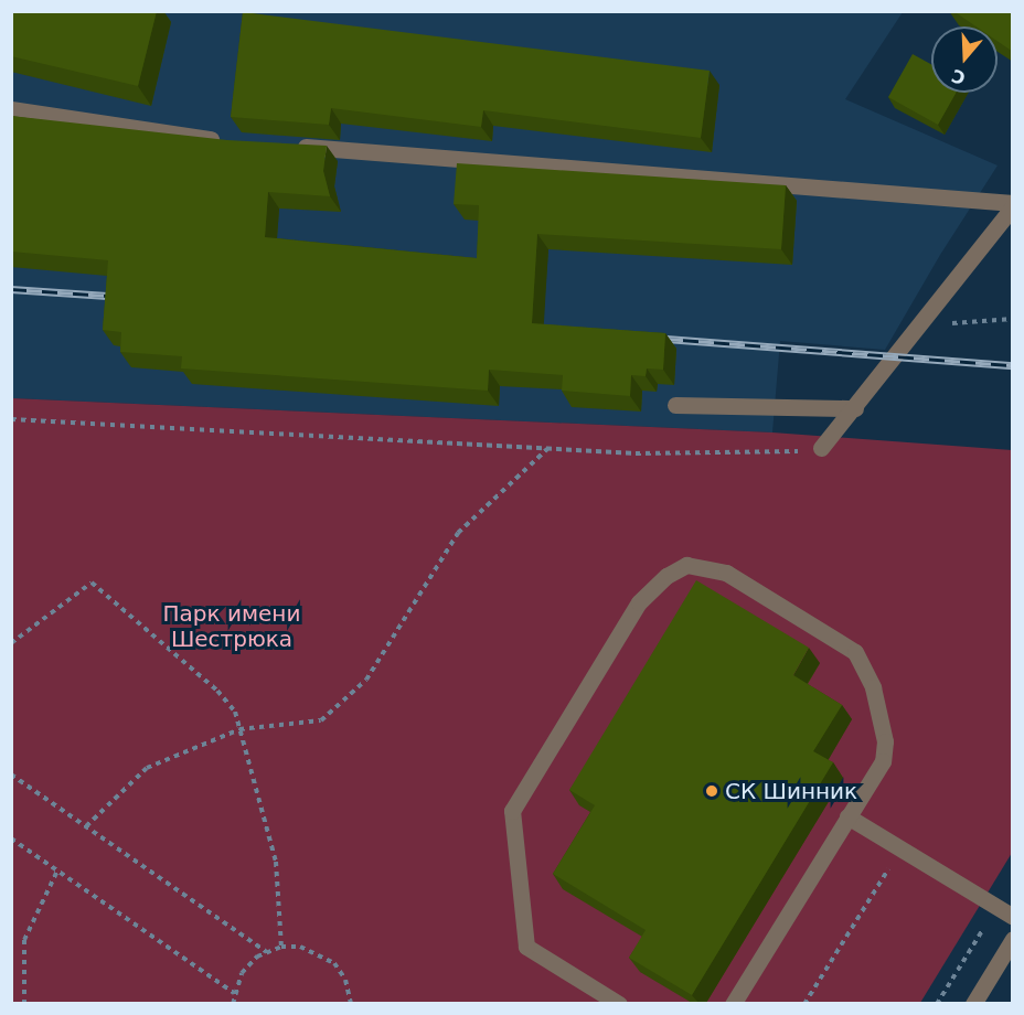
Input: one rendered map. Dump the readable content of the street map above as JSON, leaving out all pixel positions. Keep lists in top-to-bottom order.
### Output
{
  "parks": ["Парк имени Шестрюка"],
  "places": ["СК Шинник"],
  "north": "bottom"
}
